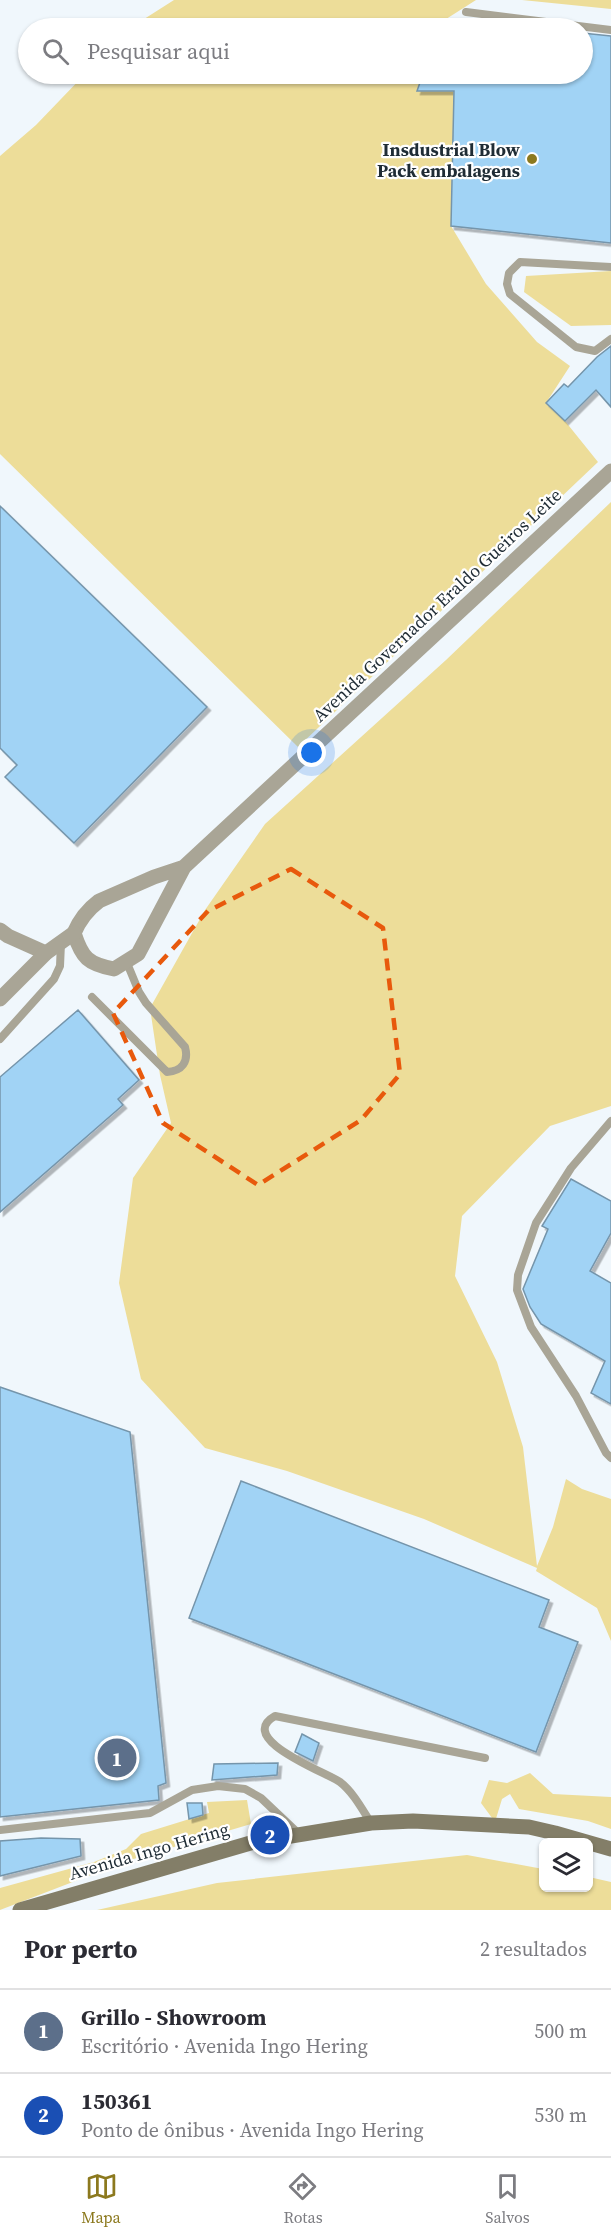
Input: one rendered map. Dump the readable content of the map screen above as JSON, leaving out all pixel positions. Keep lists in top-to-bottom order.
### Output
{
  "streets": {
    "main road": ["Avenida Ingo Hering"],
    "street": ["Avenida Governador Eraldo Gueiros Leite"]
  },
  "places": ["Insdustrial Blow Pack embalagens"],
  "page": {
    "search": "Pesquisar aqui",
    "pins": ["1", "2"],
    "heading": ["Por perto", "2 resultados"],
    "list": [
      {
        "mark": "1",
        "name": "Grillo - Showroom",
        "note": "Escritório · Avenida Ingo Hering",
        "value": "500 m"
      },
      {
        "mark": "2",
        "name": "150361",
        "note": "Ponto de ônibus · Avenida Ingo Hering",
        "value": "530 m"
      }
    ],
    "nav": ["Mapa", "Rotas", "Salvos"]
  }
}
